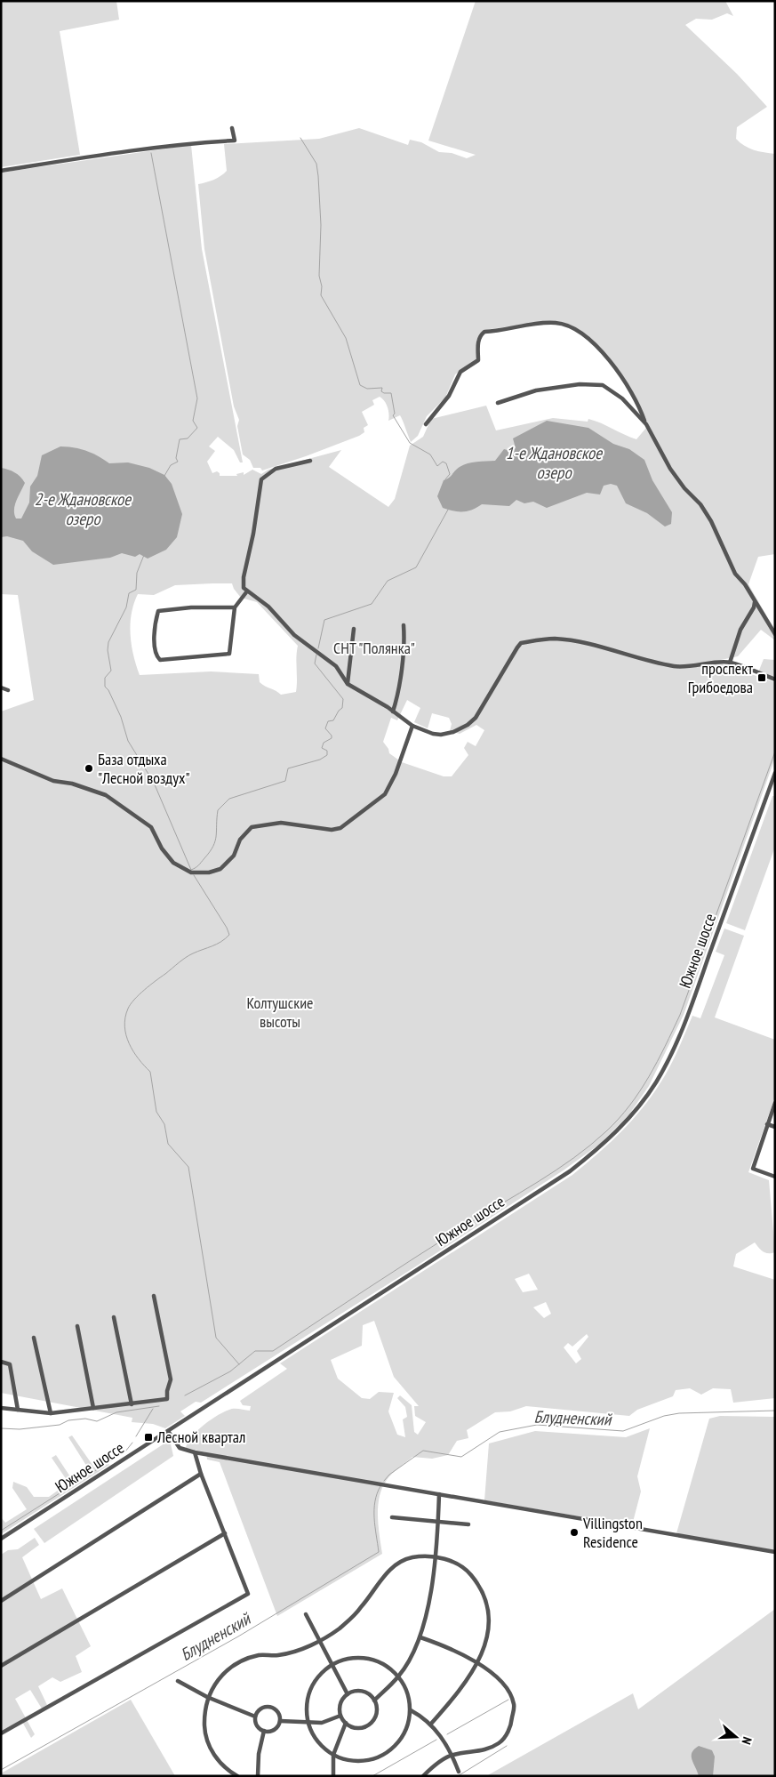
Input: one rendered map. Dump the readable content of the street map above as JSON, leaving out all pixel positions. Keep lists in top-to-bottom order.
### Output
{
  "streets": {
    "street": ["Южное шоссе"]
  },
  "water": ["1-е Ждановское озеро", "2-е Ждановское озеро", "Блудненский"],
  "parks": ["СНТ \"Полянка\"", "Колтушские высоты"],
  "places": {
    "transit": ["проспект Грибоедова", "Лесной квартал"],
    "other": ["База отдыха \"Лесной воздух\"", "Villingston Residence"]
  },
  "north": "right"
}
